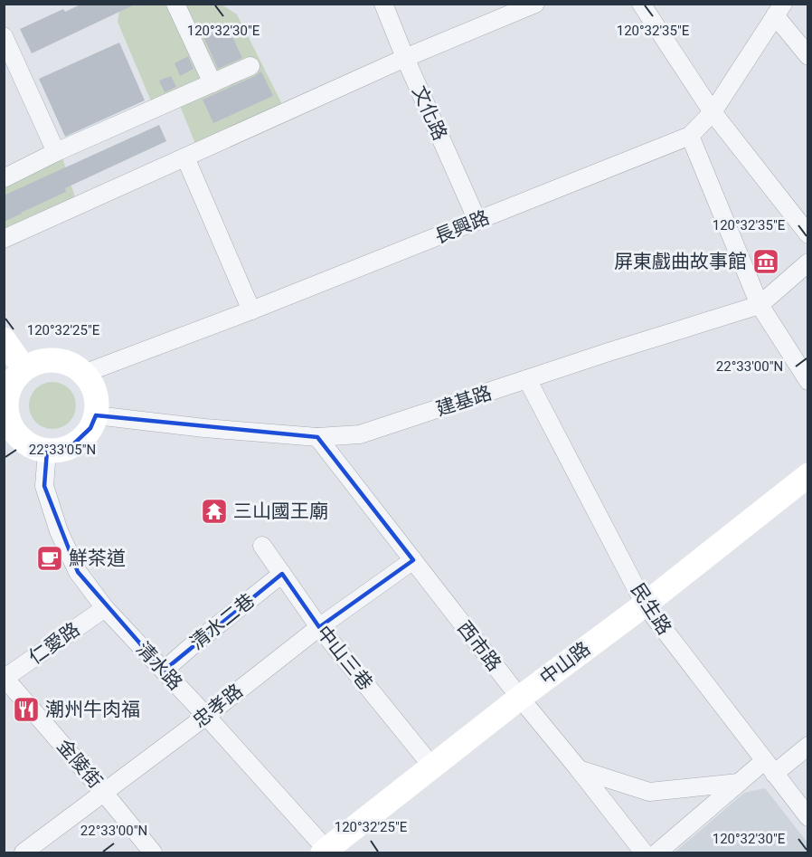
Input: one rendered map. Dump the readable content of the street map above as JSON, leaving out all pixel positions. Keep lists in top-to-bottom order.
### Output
{
  "streets": {
    "main road": ["中山路"],
    "street": [
      "文化路",
      "長興路",
      "建基路",
      "民生路",
      "清水二巷",
      "仁愛路",
      "西市路",
      "中山三巷",
      "清水路",
      "忠孝路",
      "金陵街"
    ]
  },
  "crossings": [
    ["文化路", "長興路"],
    ["長興路", "建基路"],
    ["長興路", "清水路"],
    ["建基路", "民生路"],
    ["建基路", "西市路"],
    ["建基路", "清水路"],
    ["民生路", "中山路"],
    ["清水二巷", "中山三巷"],
    ["清水二巷", "清水路"],
    ["仁愛路", "清水路"],
    ["仁愛路", "金陵街"],
    ["西市路", "中山路"],
    ["西市路", "忠孝路"],
    ["中山三巷", "中山路"],
    ["中山三巷", "忠孝路"],
    ["中山路", "清水路"],
    ["清水路", "忠孝路"],
    ["忠孝路", "金陵街"]
  ],
  "places": {
    "museum": ["屏東戲曲故事館"],
    "temple": ["三山國王廟"],
    "cafe": ["鮮茶道"],
    "restaurant": ["潮州牛肉福"]
  },
  "coordinates": [
    "120°32'30\"E",
    "120°32'35\"E",
    "120°32'25\"E",
    "22°33'00\"N",
    "22°33'05\"N"
  ]
}
